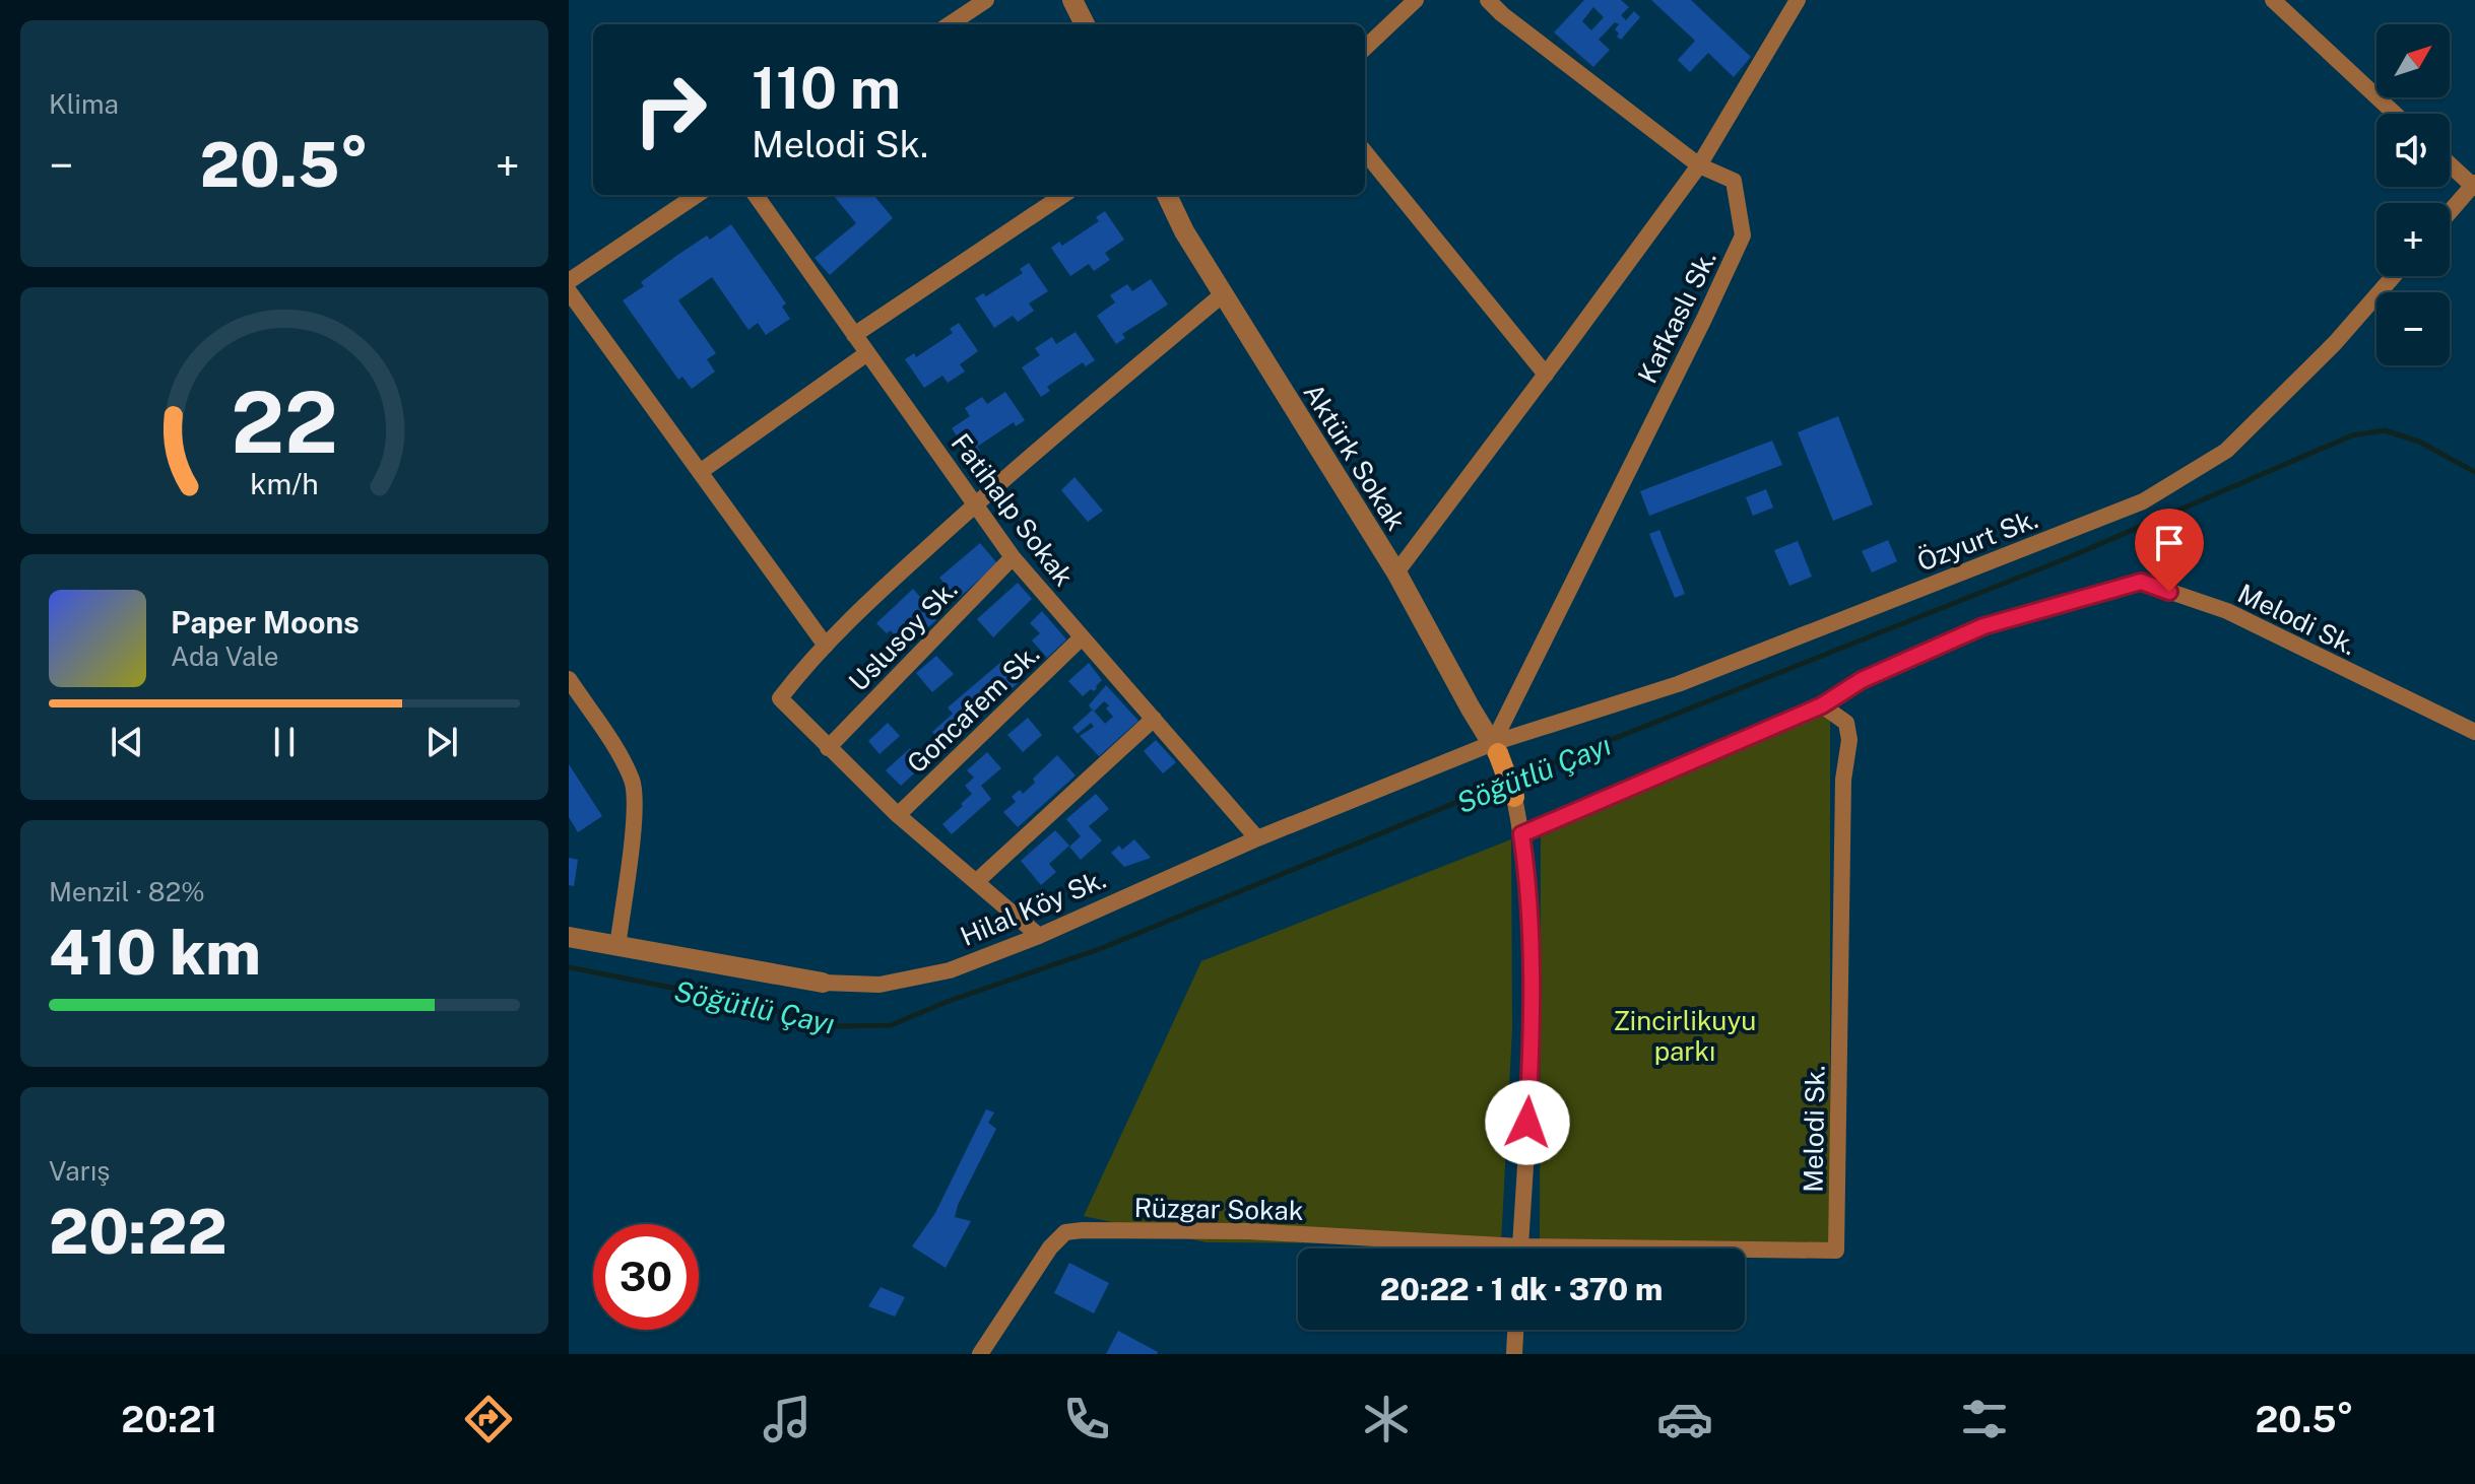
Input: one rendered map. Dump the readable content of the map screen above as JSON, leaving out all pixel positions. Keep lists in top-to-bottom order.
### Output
{
  "streets": {
    "street": [
      "Kafkaslı Sk.",
      "Aktürk Sokak",
      "Fatihalp Sokak",
      "Özyurt Sk.",
      "Melodi Sk.",
      "Uslusoy Sk.",
      "Goncafem Sk.",
      "Hilal Köy Sk.",
      "Rüzgar Sokak"
    ]
  },
  "crossings": [
    ["Kafkaslı Sk.", "Aktürk Sokak"],
    ["Kafkaslı Sk.", "Özyurt Sk."],
    ["Kafkaslı Sk.", "Hilal Köy Sk."],
    ["Aktürk Sokak", "Özyurt Sk."],
    ["Aktürk Sokak", "Hilal Köy Sk."],
    ["Fatihalp Sokak", "Uslusoy Sk."],
    ["Fatihalp Sokak", "Goncafem Sk."],
    ["Fatihalp Sokak", "Hilal Köy Sk."],
    ["Özyurt Sk.", "Hilal Köy Sk."]
  ],
  "water": ["Söğütlü Çayı"],
  "parks": ["Zincirlikuyu parkı"],
  "north": "top right",
  "page": {
    "tile": [
      "Klima",
      ["Menzil · 82%", "410 km"],
      ["Varış", "20:22"]
    ],
    "map_buttons": ["+", "−"],
    "turn": ["110 m", "Melodi Sk."],
    "heat": ["−", "20.5°", "+"],
    "song": ["Paper Moons", "Ada Vale"],
    "limit": "30",
    "trip": "20:22 · 1 dk · 370 m",
    "tabs": ["20:21", "20.5°"],
    "gauge": ["22", "km/h"]
  }
}
